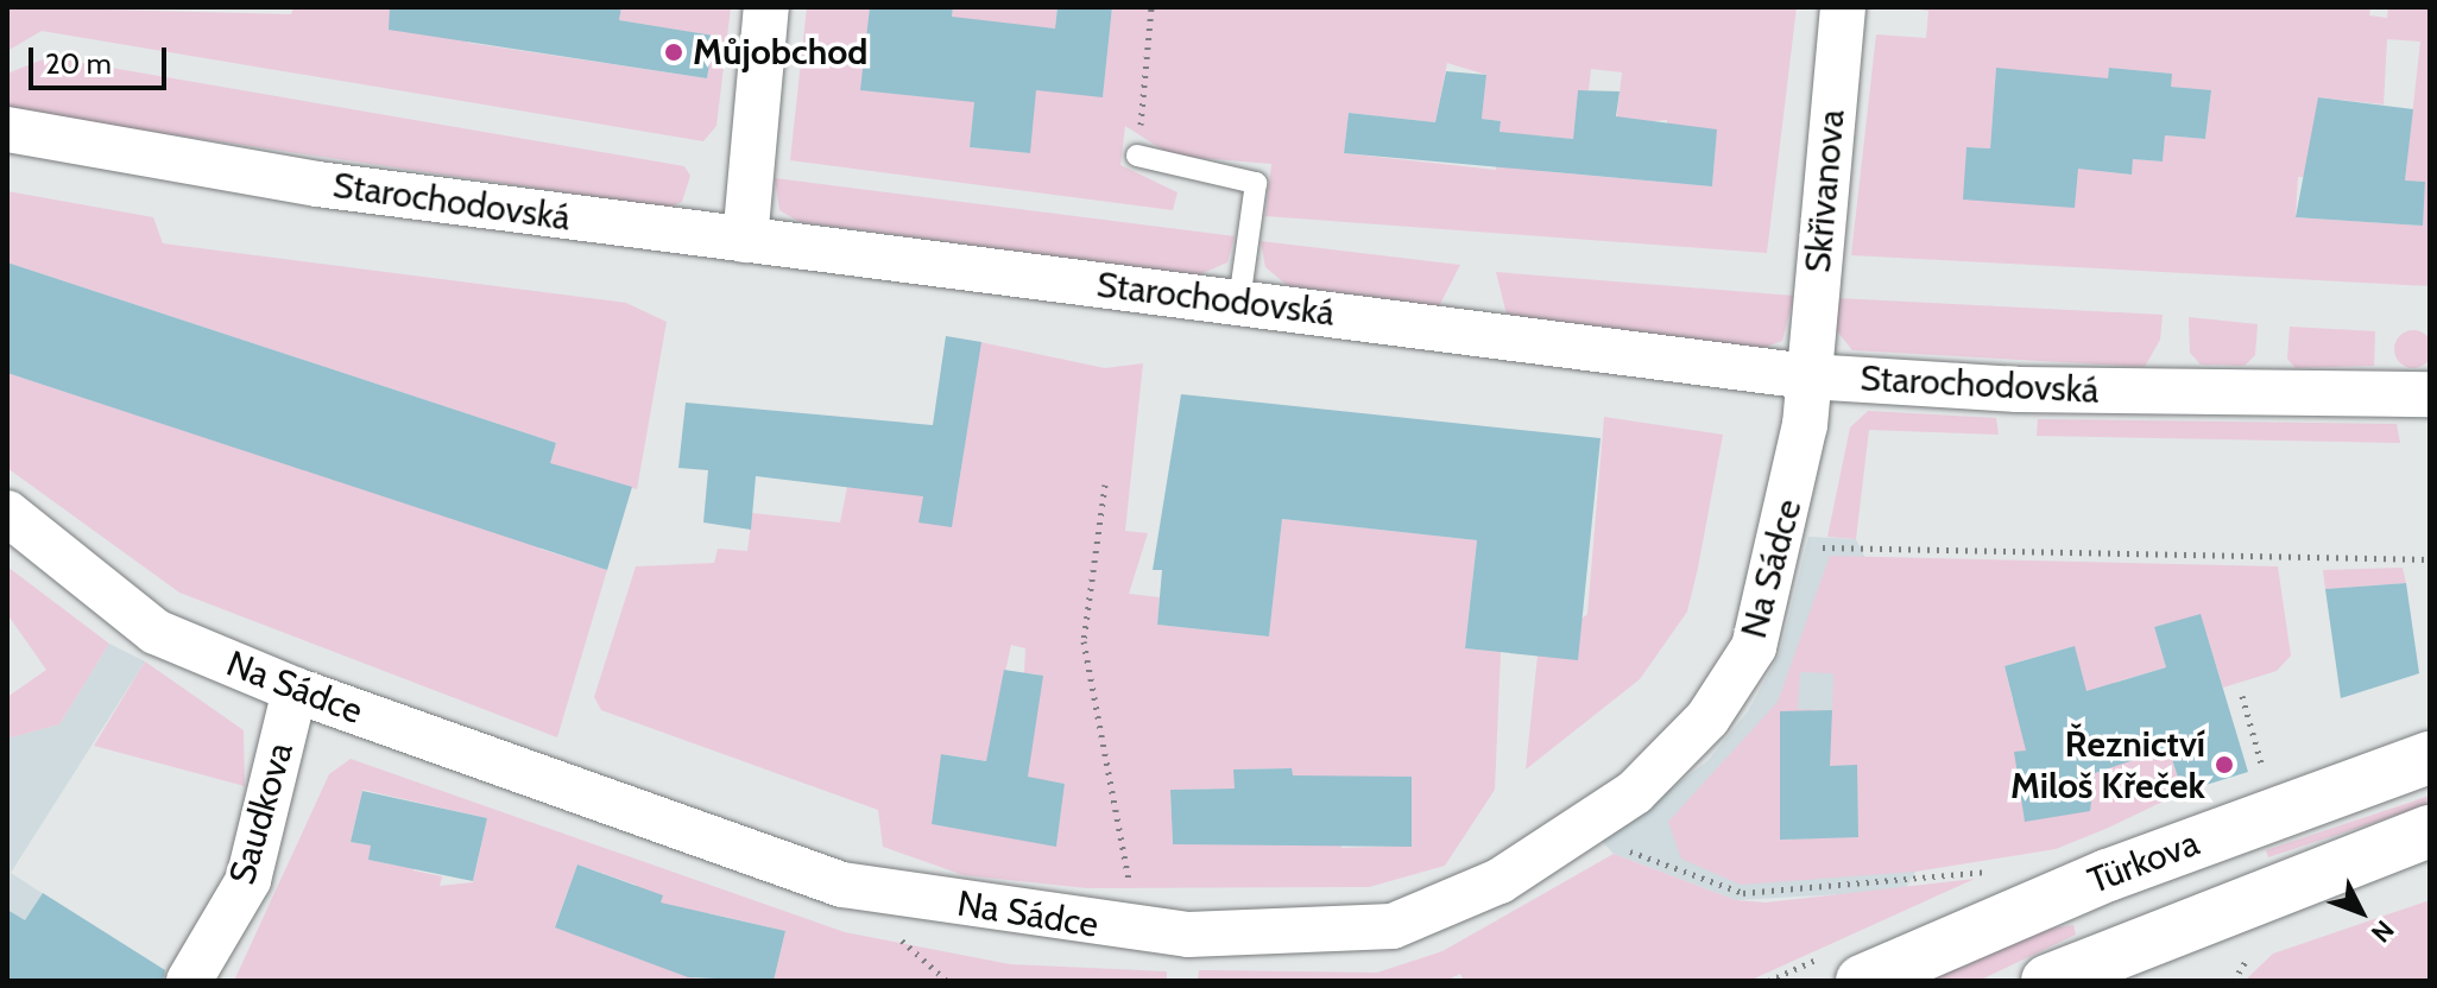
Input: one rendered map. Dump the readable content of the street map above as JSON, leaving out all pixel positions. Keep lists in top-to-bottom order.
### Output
{
  "streets": {
    "main road": ["Türkova"],
    "street": [
      "Skřivanova",
      "Starochodovská",
      "Na Sádce",
      "Saudkova"
    ]
  },
  "crossings": [
    ["Skřivanova", "Starochodovská"],
    ["Skřivanova", "Na Sádce"],
    ["Starochodovská", "Na Sádce"],
    ["Na Sádce", "Saudkova"]
  ],
  "places": ["Můjobchod", "Řeznictví Miloš Křeček"],
  "scale_bar": "20 m",
  "north": "bottom right"
}
